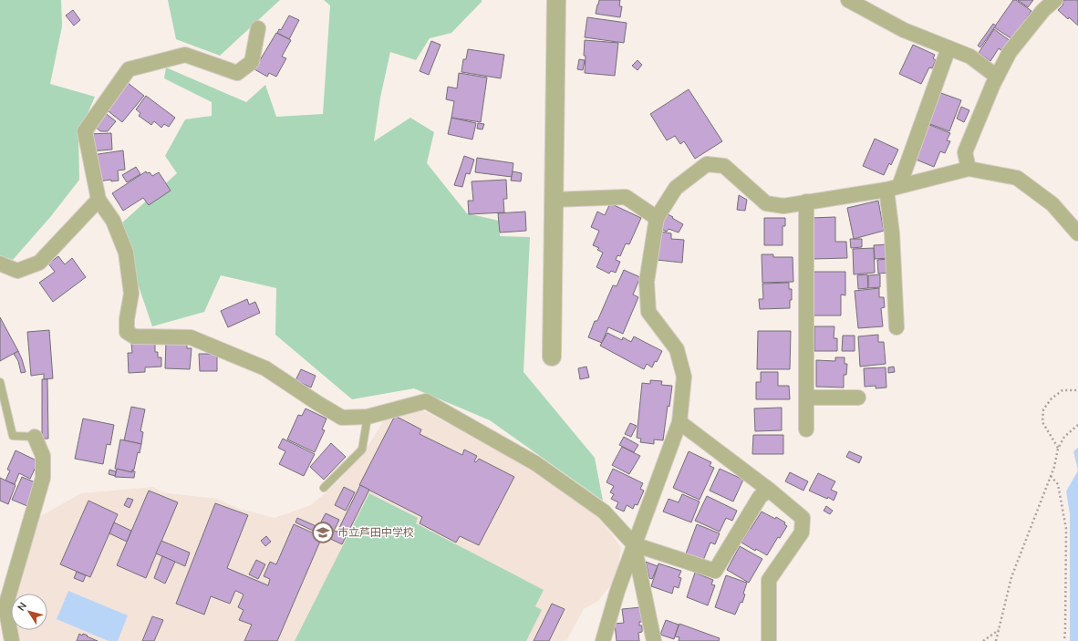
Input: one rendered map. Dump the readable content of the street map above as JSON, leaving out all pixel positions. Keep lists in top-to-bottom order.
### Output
{
  "places": {
    "school or university": ["市立芦田中学校"]
  },
  "north": "top left"
}
